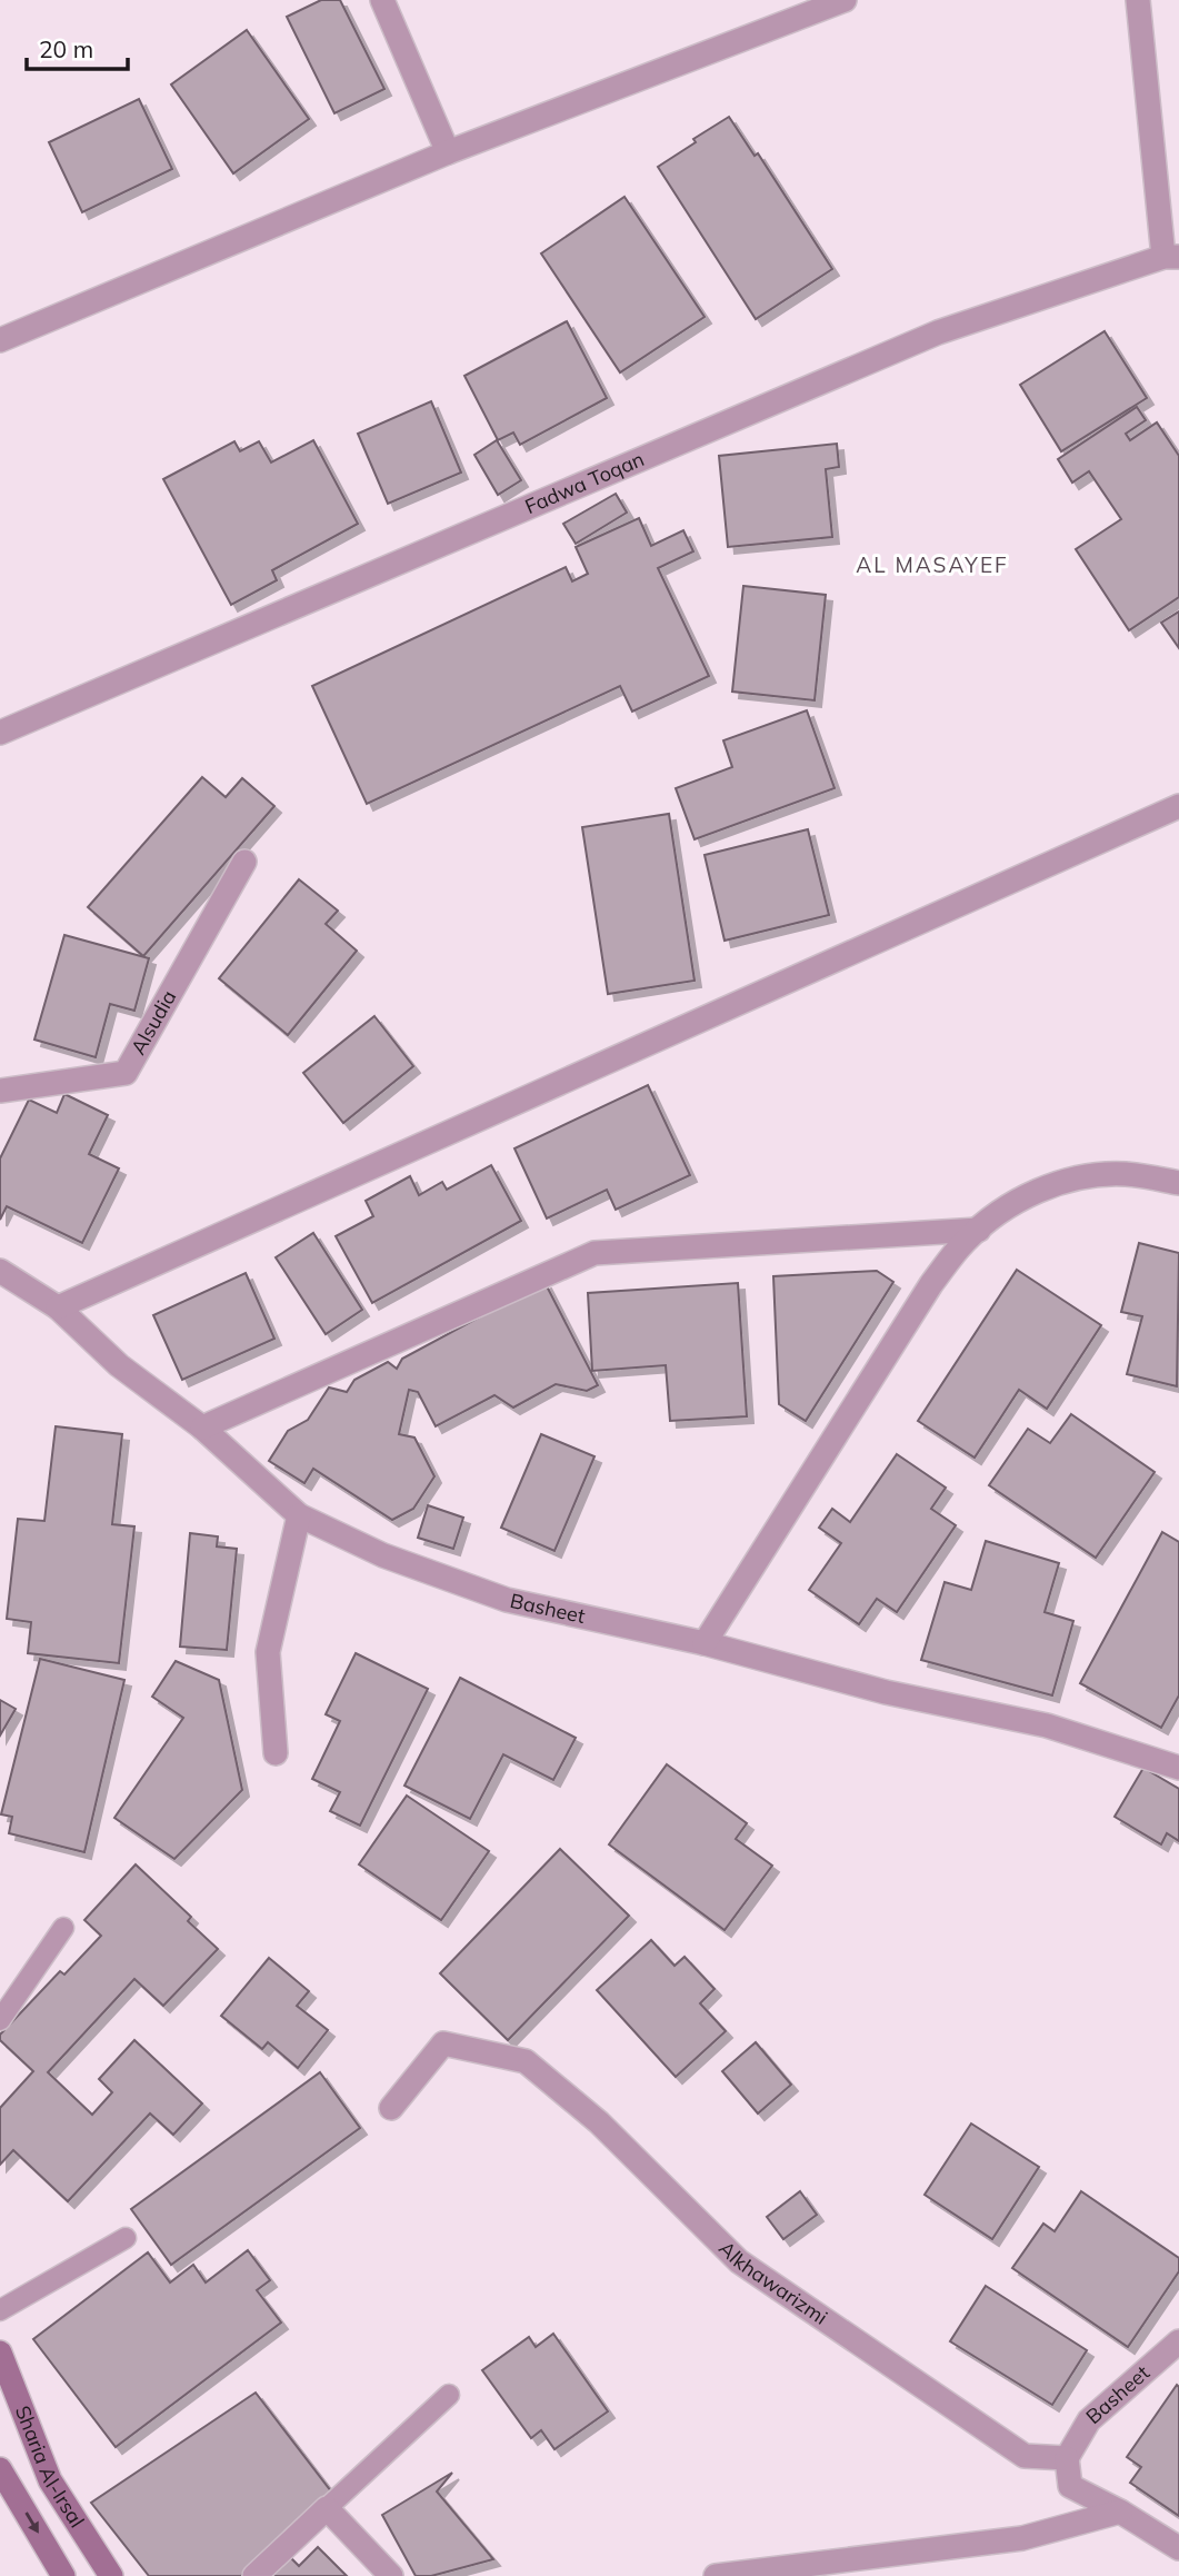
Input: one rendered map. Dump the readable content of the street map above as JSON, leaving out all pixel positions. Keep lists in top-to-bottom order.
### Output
{
  "streets": {
    "main road": ["Sharia Al-Irsal"],
    "street": [
      "Fadwa Toqan",
      "Alsudia",
      "Basheet",
      "Alkhawarizmi"
    ]
  },
  "crossings": [
    ["Basheet", "Alkhawarizmi"]
  ],
  "districts": ["AL MASAYEF"],
  "scale_bar": "20 m"
}
